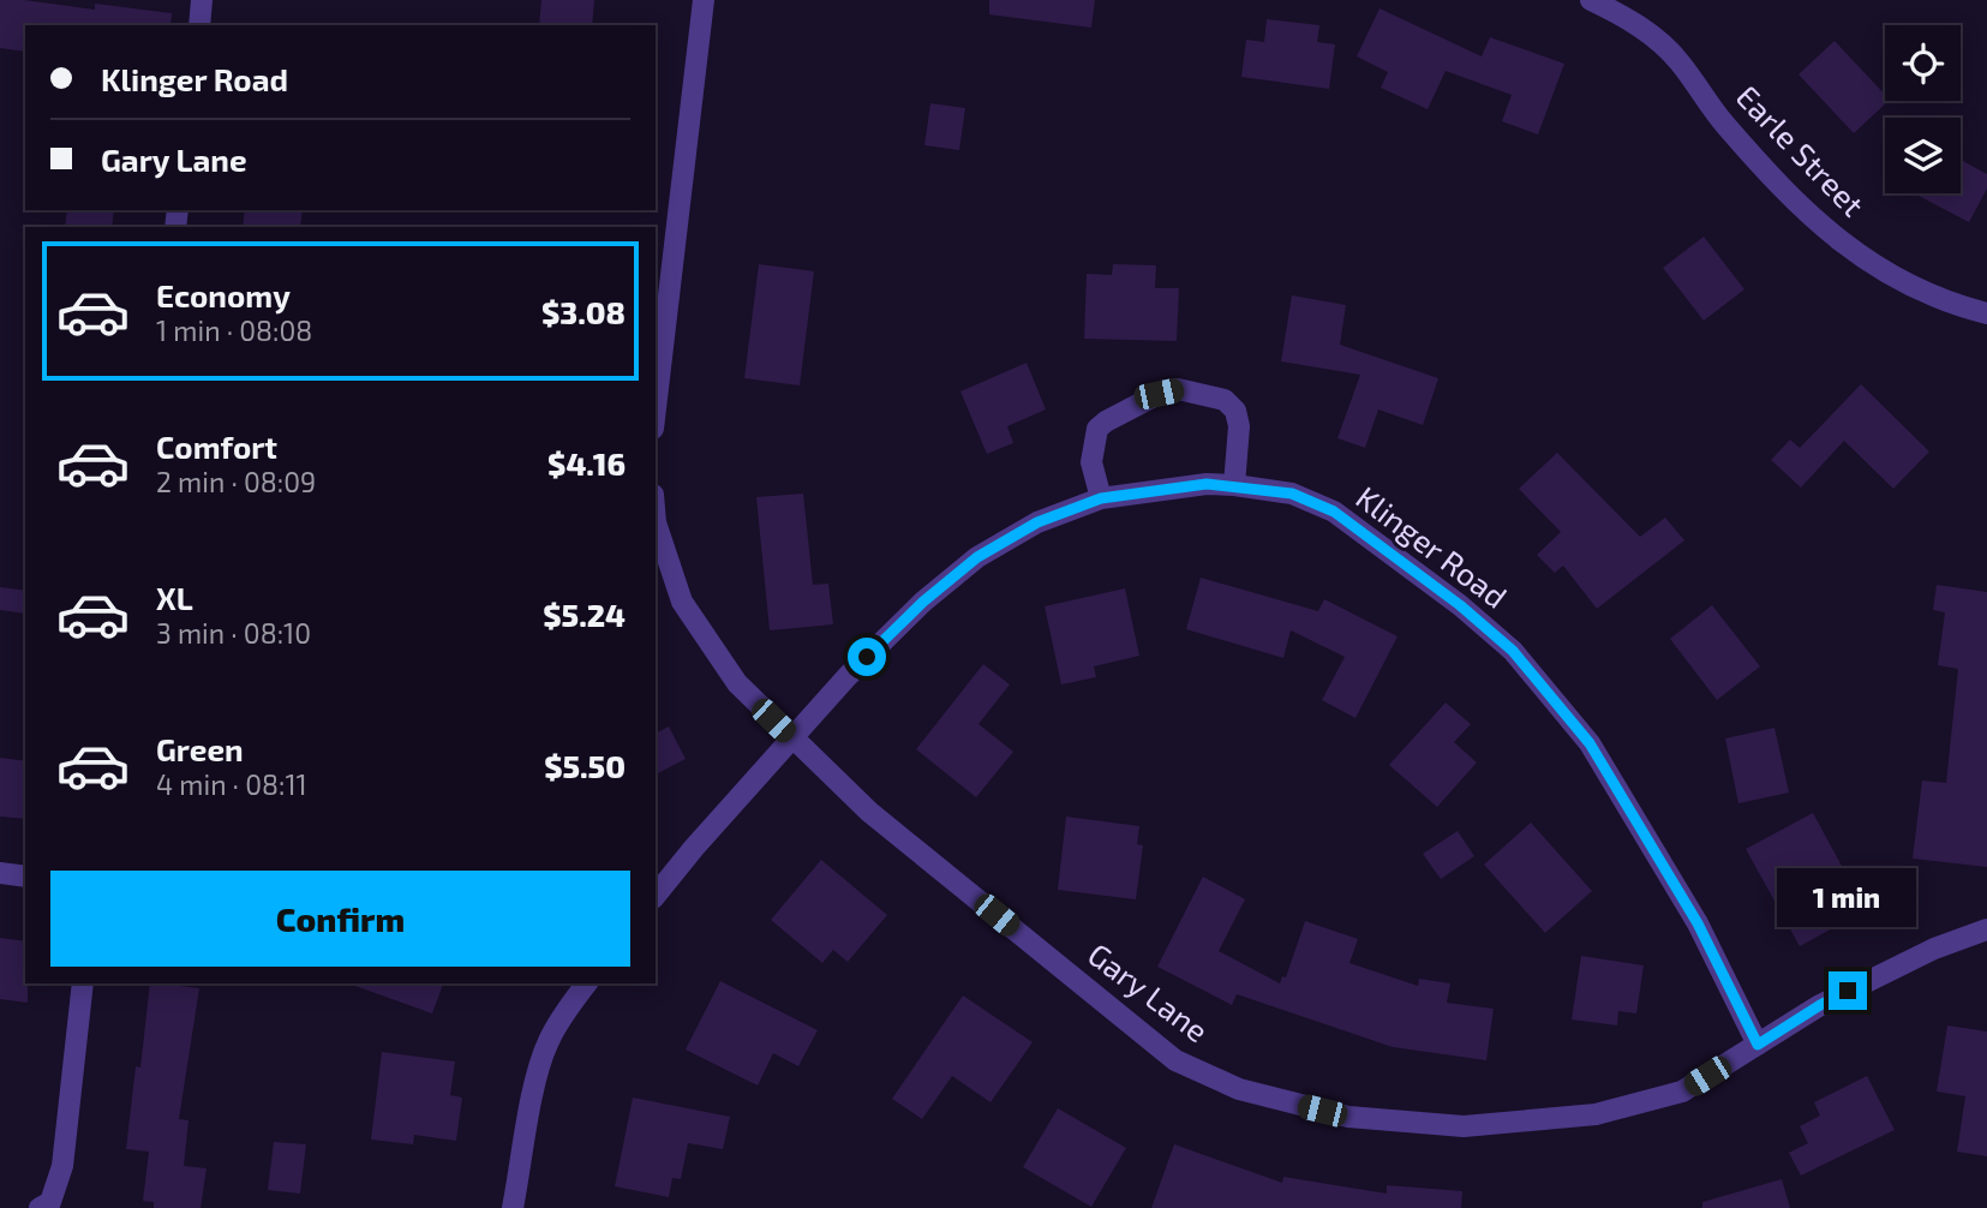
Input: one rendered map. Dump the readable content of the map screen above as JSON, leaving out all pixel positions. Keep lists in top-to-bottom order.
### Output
{
  "streets": {
    "street": ["Earle Street", "Klinger Road", "Gary Lane"]
  },
  "crossings": [
    ["Klinger Road", "Gary Lane"]
  ],
  "page": {
    "banner": ["Klinger Road", "Gary Lane"],
    "list": [
      {
        "name": "Economy",
        "note": "1 min · 08:08",
        "value": "$3.08"
      },
      {
        "name": "Comfort",
        "note": "2 min · 08:09",
        "value": "$4.16"
      },
      {
        "name": "XL",
        "note": "3 min · 08:10",
        "value": "$5.24"
      },
      {
        "name": "Green",
        "note": "4 min · 08:11",
        "value": "$5.50"
      }
    ],
    "buttons": "Confirm",
    "bubble": "1 min"
  }
}
